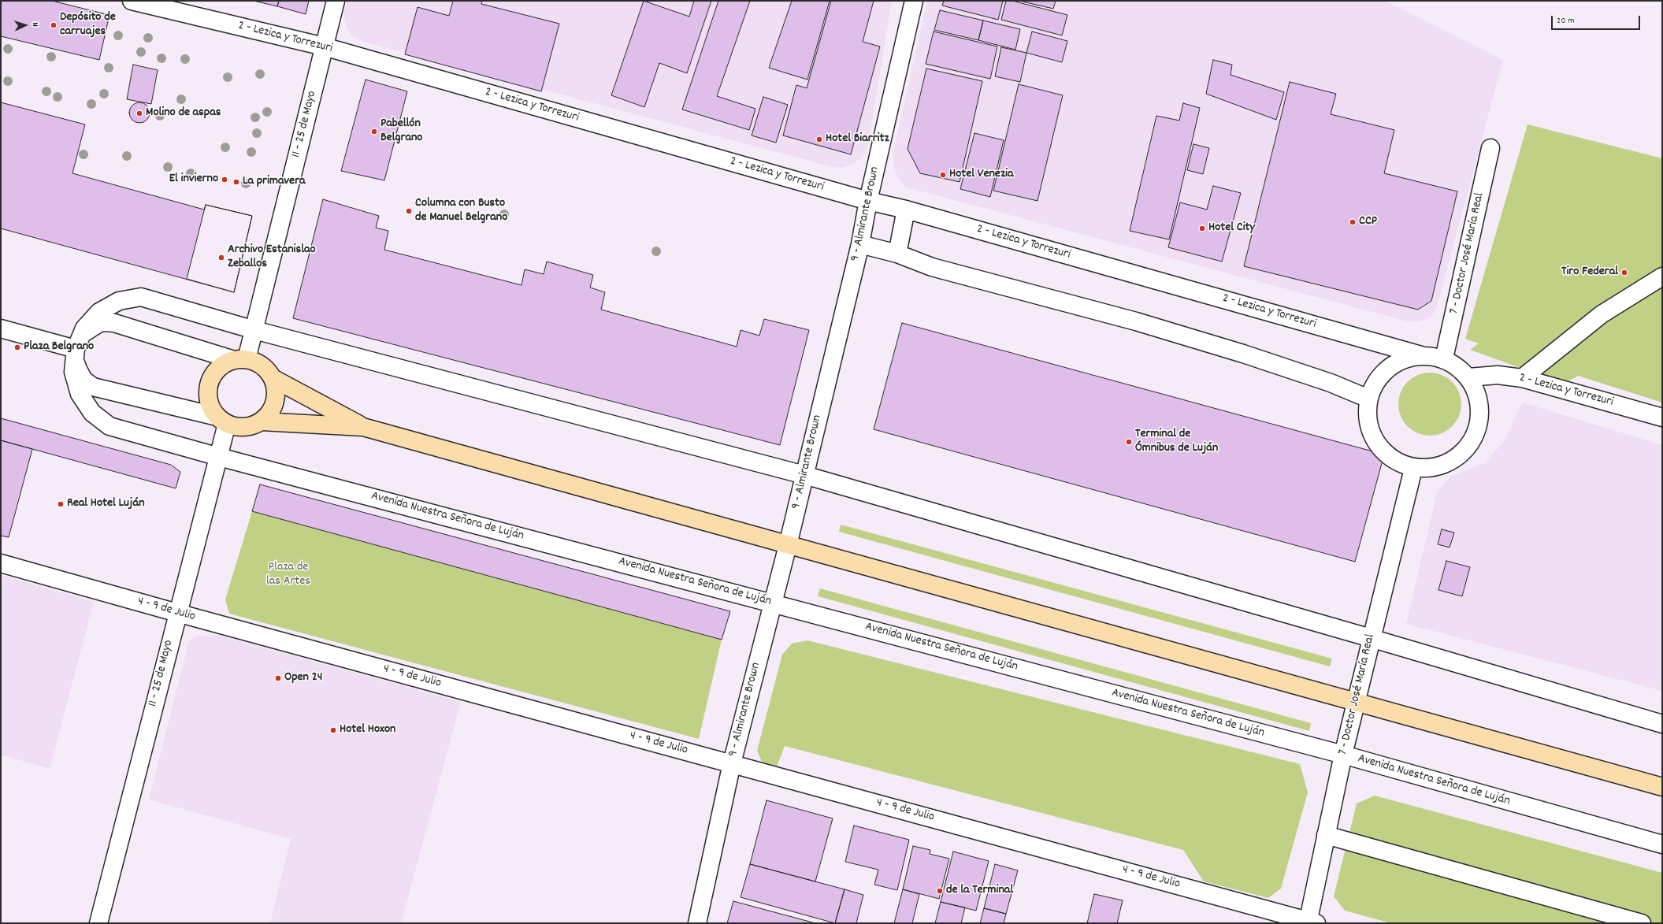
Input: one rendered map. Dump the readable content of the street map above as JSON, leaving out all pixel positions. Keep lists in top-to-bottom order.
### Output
{
  "streets": {
    "street": [
      "2 - Lezica y Torrezuri",
      "11 - 25 de Mayo",
      "9 - Almirante Brown",
      "7 - Doctor José María Real",
      "Avenida Nuestra Señora de Luján",
      "4 - 9 de Julio"
    ]
  },
  "crossings": [
    ["2 - Lezica y Torrezuri", "11 - 25 de Mayo"],
    ["2 - Lezica y Torrezuri", "9 - Almirante Brown"],
    ["11 - 25 de Mayo", "Avenida Nuestra Señora de Luján"],
    ["11 - 25 de Mayo", "4 - 9 de Julio"],
    ["9 - Almirante Brown", "Avenida Nuestra Señora de Luján"],
    ["9 - Almirante Brown", "4 - 9 de Julio"],
    ["7 - Doctor José María Real", "Avenida Nuestra Señora de Luján"],
    ["7 - Doctor José María Real", "4 - 9 de Julio"]
  ],
  "parks": ["Plaza de las Artes"],
  "places": [
    "Depósito de carruajes",
    "Molino de aspas",
    "Pabellón Belgrano",
    "Hotel Biarritz",
    "Hotel Venezia",
    "El invierno",
    "La primavera",
    "Columna con Busto de Manuel Belgrano",
    "CCP",
    "Hotel City",
    "Archivo Estanislao Zeballos",
    "Tiro Federal",
    "Plaza Belgrano",
    "Terminal de Ómnibus de Luján",
    "Real Hotel Luján",
    "Open 24",
    "Hotel Hoxon",
    "de la Terminal"
  ],
  "scale_bar": "20 m",
  "north": "right"
}
